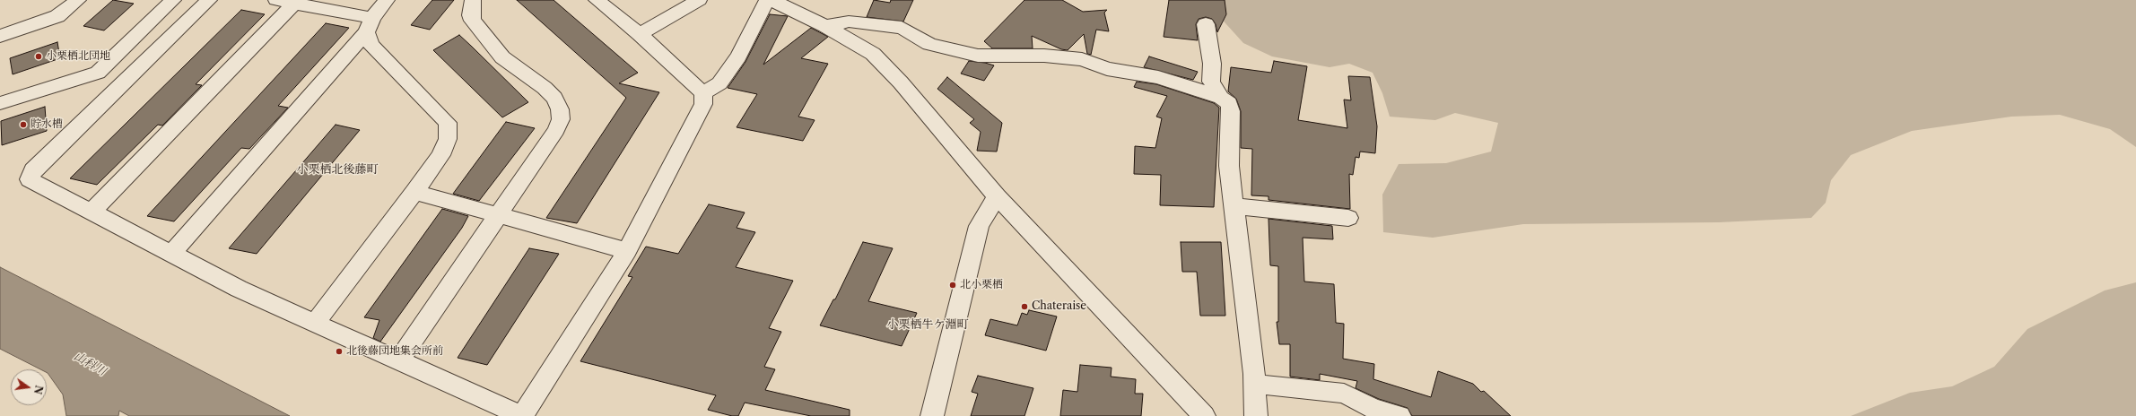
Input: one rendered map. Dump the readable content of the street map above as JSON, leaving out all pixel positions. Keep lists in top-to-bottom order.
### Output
{
  "districts": ["小栗栖北後藤町", "小栗栖牛ケ淵町"],
  "water": ["山科川"],
  "places": [
    "小栗栖北団地",
    "貯水槽",
    "北小栗栖",
    "Chateraise",
    "北後藤団地集会所前"
  ],
  "north": "right"
}
